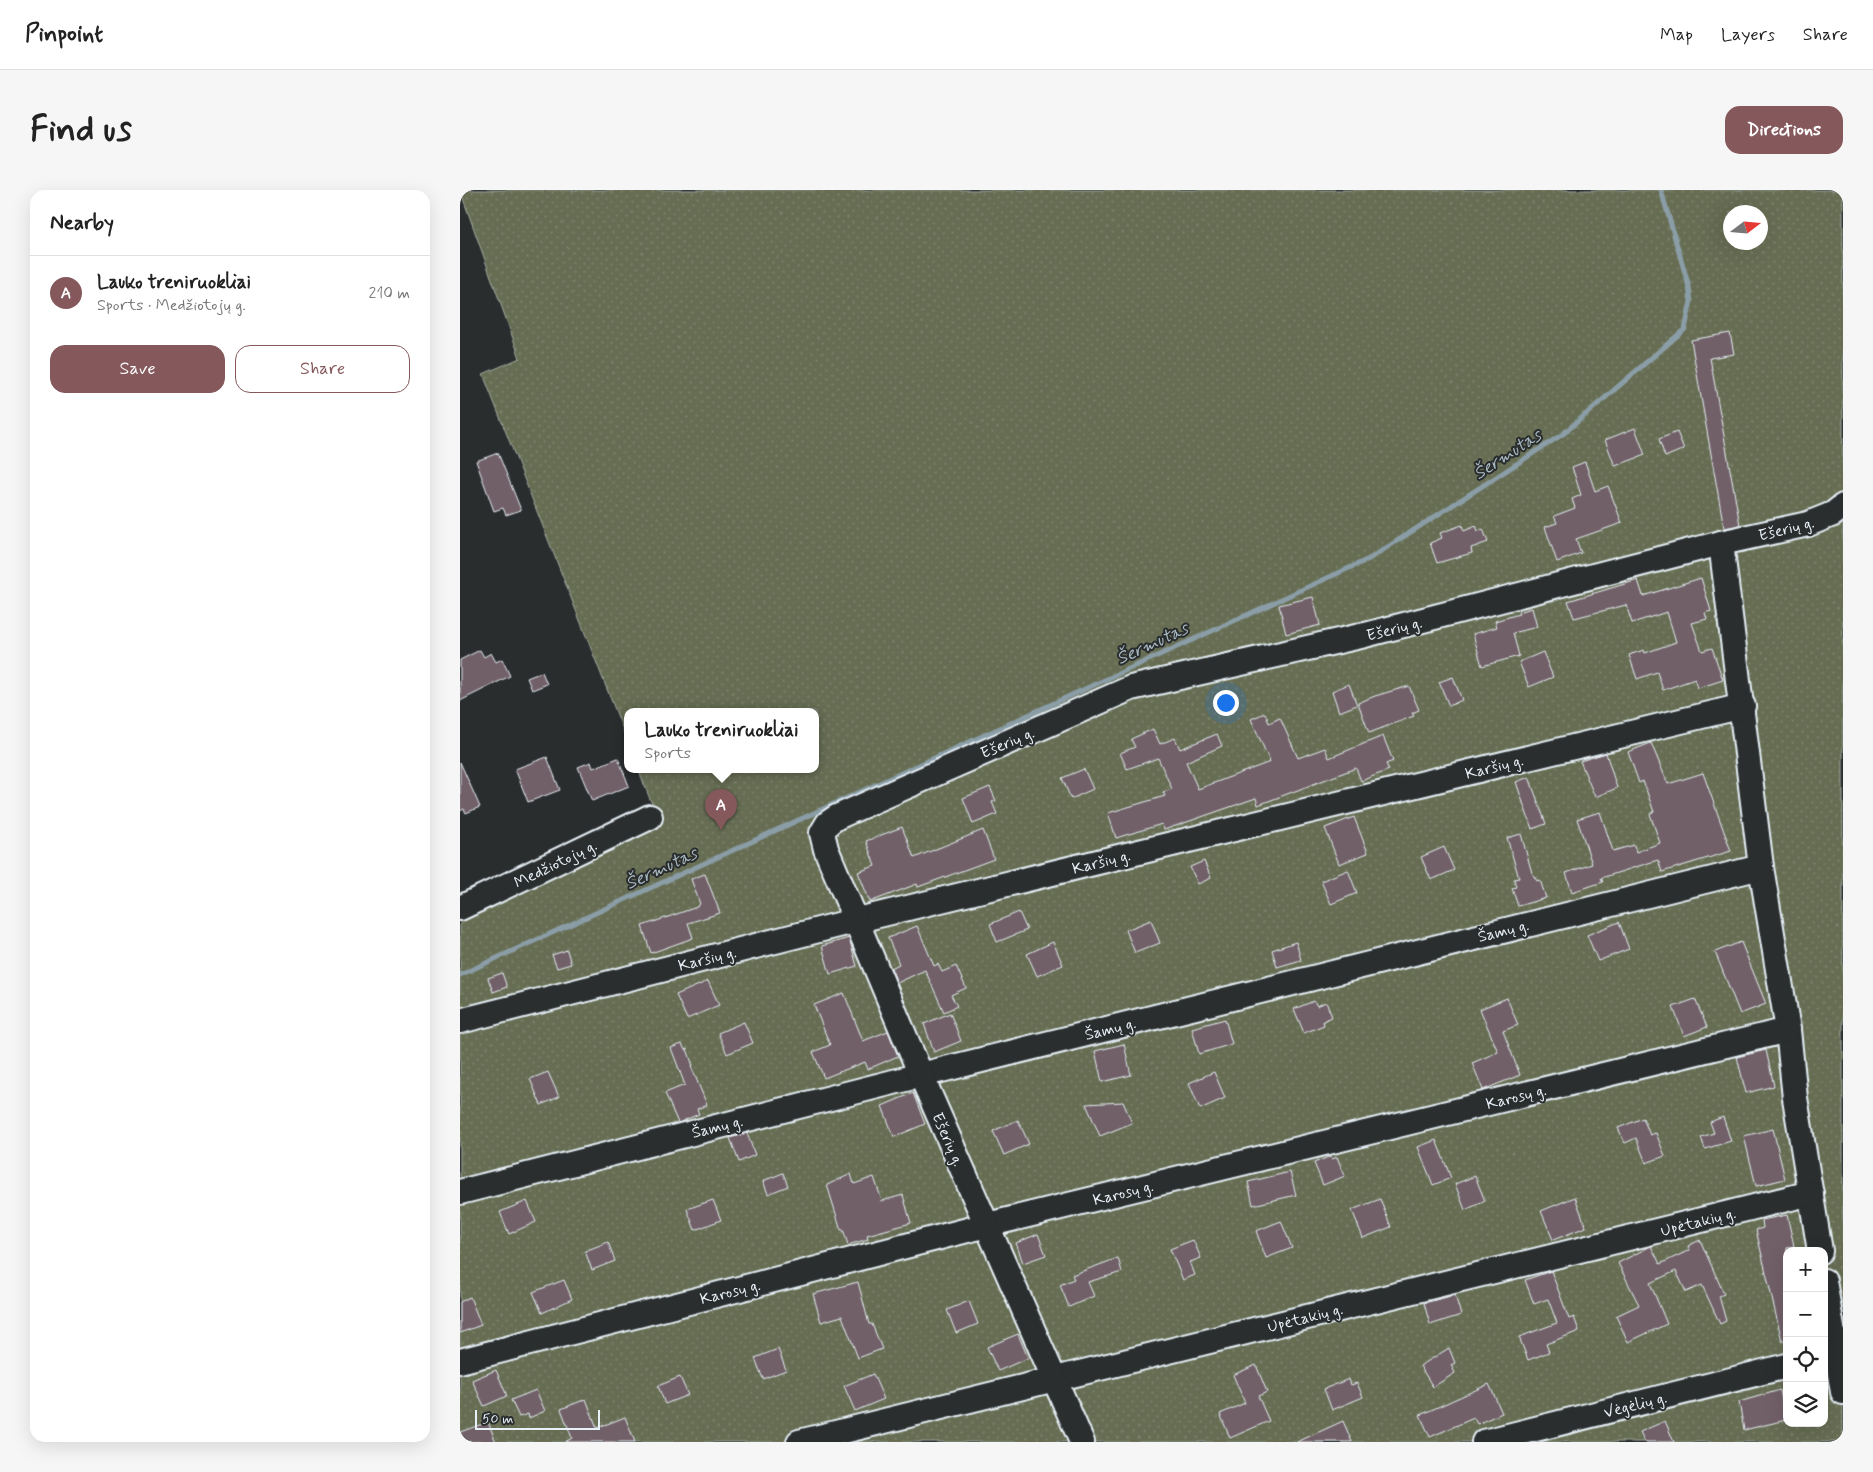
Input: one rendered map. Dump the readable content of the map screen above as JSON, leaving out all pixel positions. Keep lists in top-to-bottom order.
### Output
{
  "streets": {
    "street": [
      "Ešerių g.",
      "Karšių g.",
      "Medžiotojų g.",
      "Šamų g.",
      "Karosų g.",
      "Upėtakių g.",
      "Vėgėlių g."
    ]
  },
  "crossings": [
    ["Ešerių g.", "Karšių g."],
    ["Ešerių g.", "Šamų g."],
    ["Ešerių g.", "Karosų g."],
    ["Ešerių g.", "Upėtakių g."]
  ],
  "water": ["Šermutas"],
  "scale_bar": "50 m",
  "north": "right",
  "page": {
    "header": "Pinpoint",
    "nav": ["Map", "Layers", "Share"],
    "buttons": [
      "Directions",
      ["Save", "Share"]
    ],
    "title": "Find us",
    "heading": "Nearby",
    "list": [
      {
        "mark": "A",
        "name": "Lauko treniruokliai",
        "note": "Sports · Medžiotojų g.",
        "value": "210 m"
      }
    ],
    "popup": ["Lauko treniruokliai", "Sports"],
    "pins": "A",
    "map_buttons": ["+", "−"],
    "scale": "50 m"
  }
}
